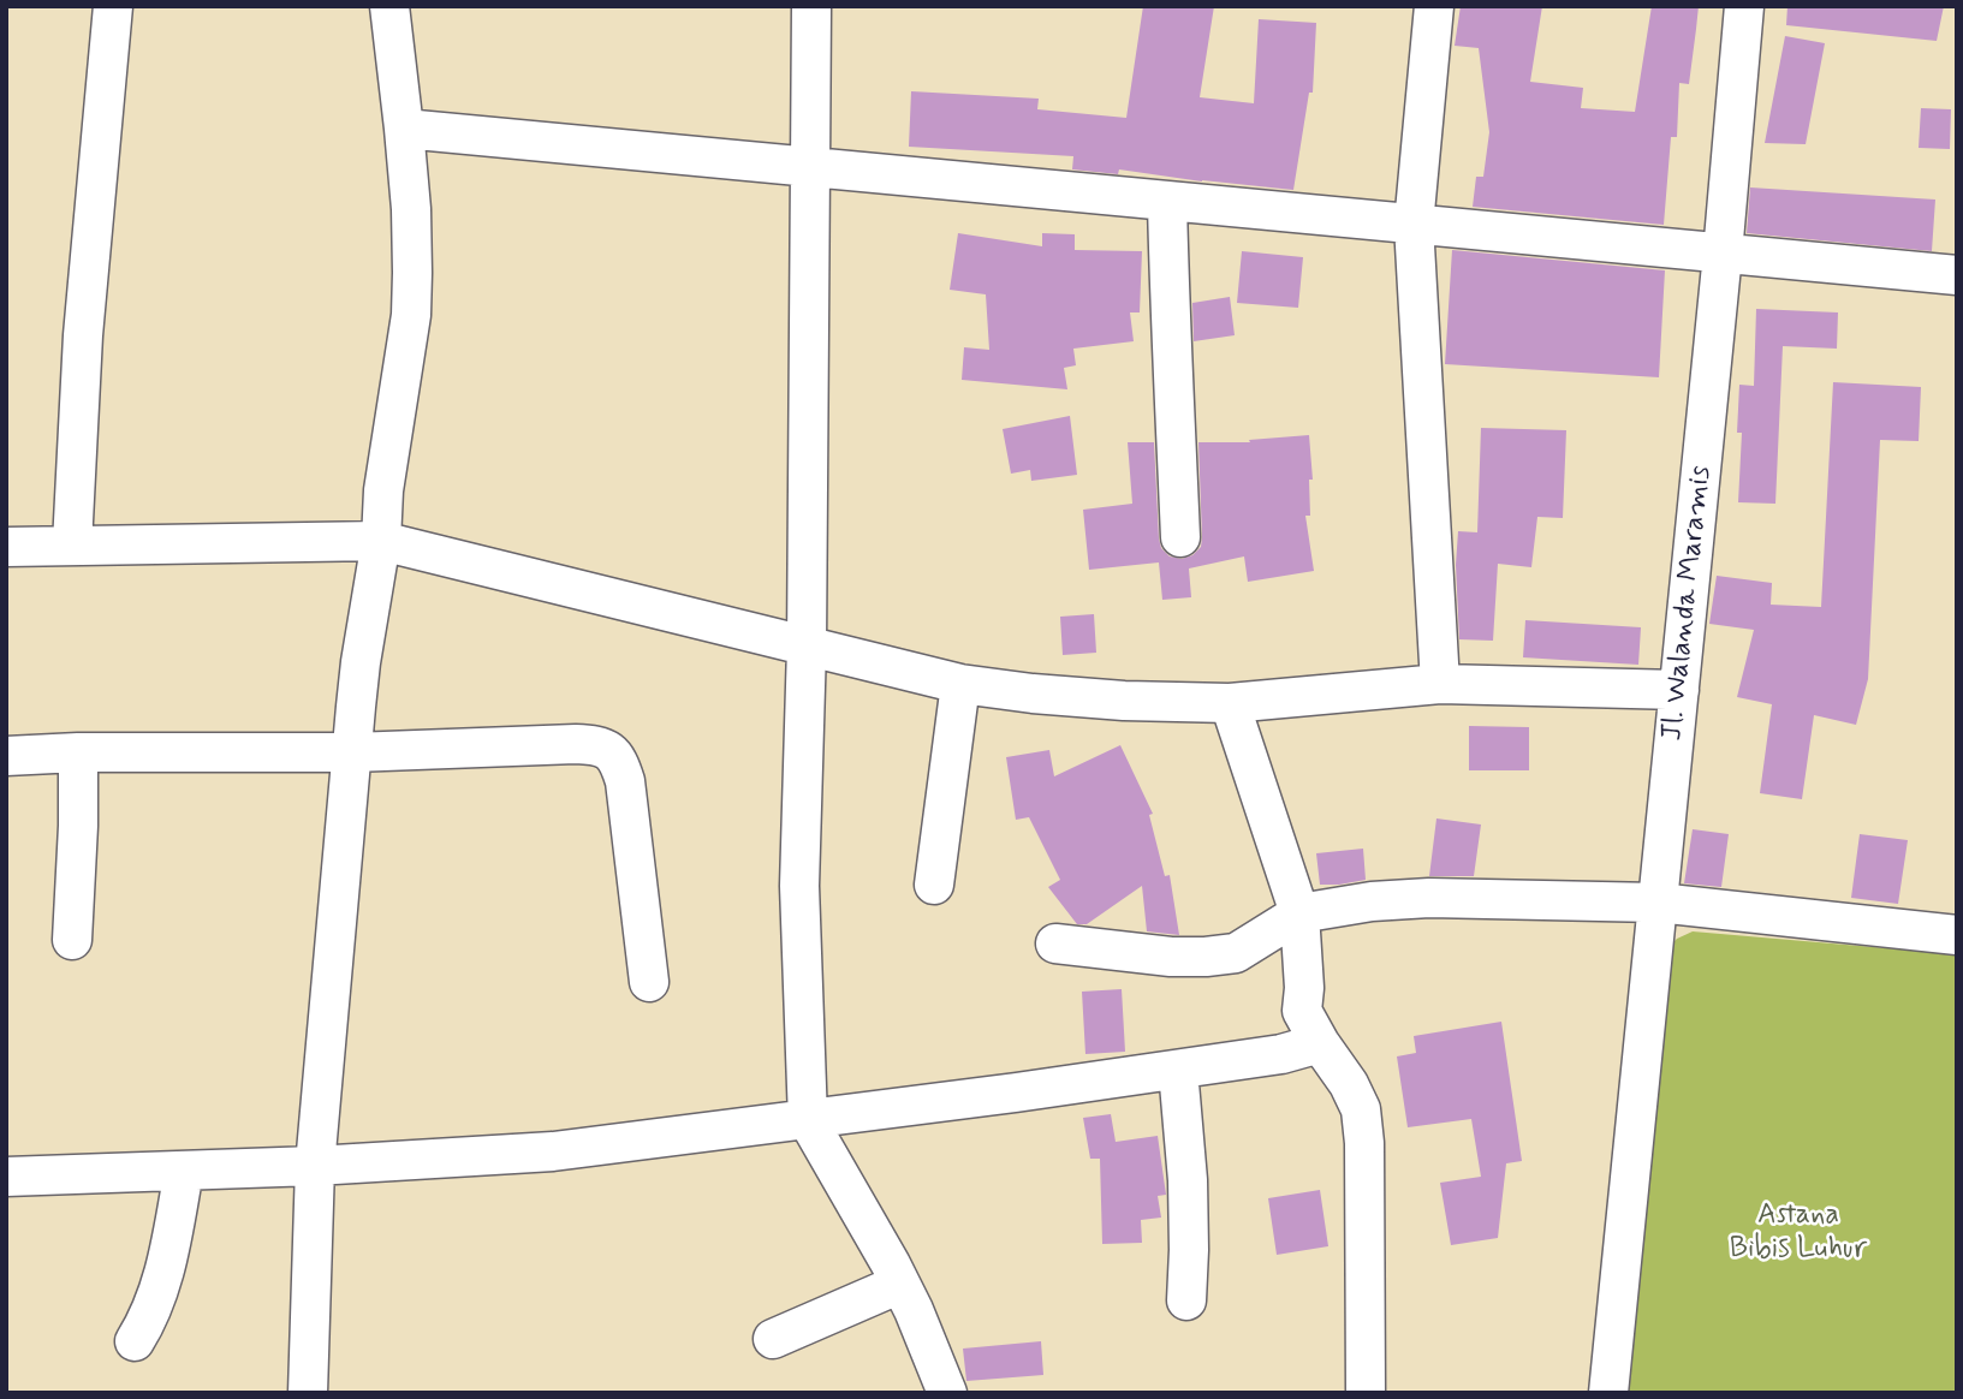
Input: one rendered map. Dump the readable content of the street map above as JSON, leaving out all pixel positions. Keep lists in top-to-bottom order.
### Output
{
  "streets": {
    "street": ["Jl. Walanda Maramis"]
  },
  "parks": ["Astana Bibis Luhur"]
}
